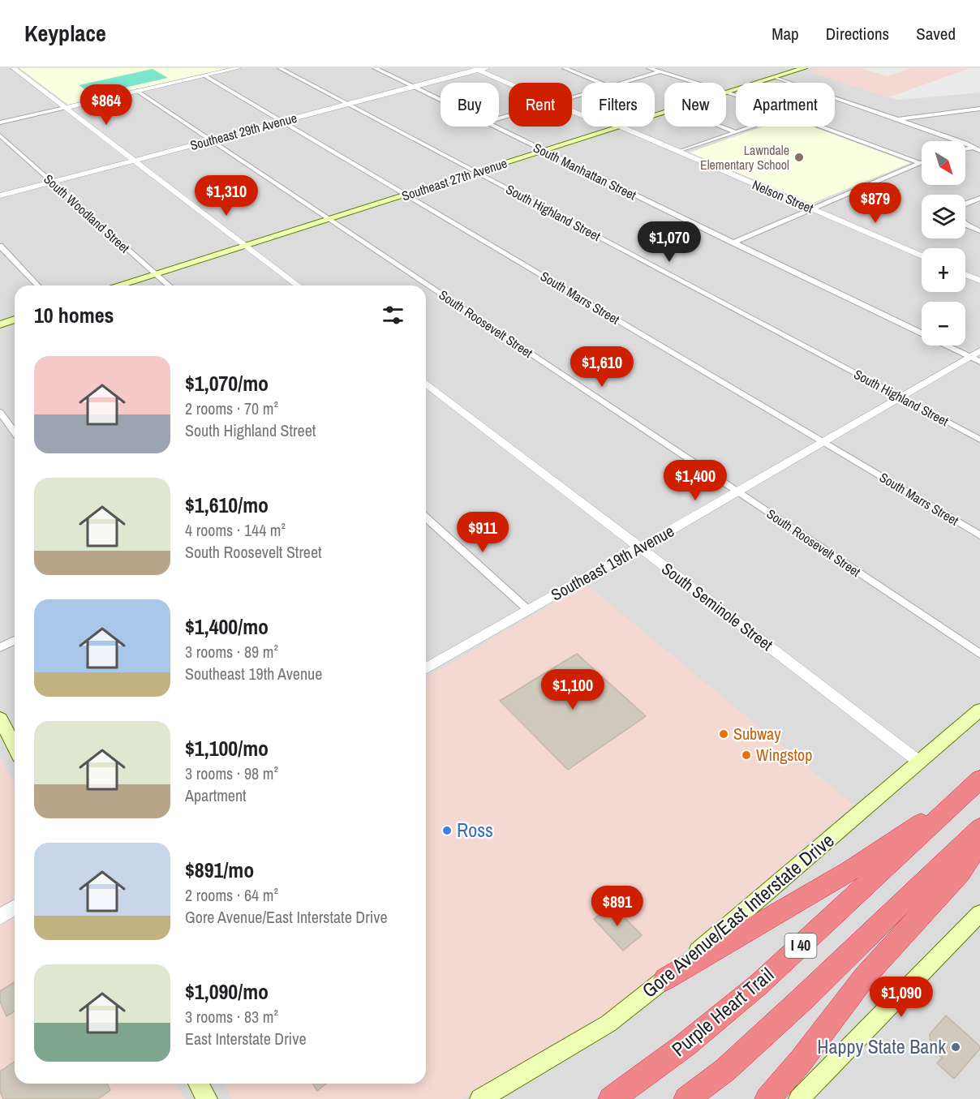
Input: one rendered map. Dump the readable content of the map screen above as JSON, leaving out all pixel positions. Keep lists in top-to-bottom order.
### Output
{
  "streets": {
    "highway": ["I 40", "Purple Heart Trail"],
    "main road": ["Southeast 27th Avenue", "Gore Avenue/East Interstate Drive"],
    "street": [
      "Southeast 29th Avenue",
      "South Manhattan Street",
      "Nelson Street",
      "South Highland Street",
      "South Woodland Street",
      "South Marrs Street",
      "South Roosevelt Street",
      "Southeast 19th Avenue",
      "South Seminole Street"
    ]
  },
  "crossings": [
    ["Southeast 29th Avenue", "South Manhattan Street"],
    ["Southeast 29th Avenue", "Nelson Street"],
    ["Southeast 29th Avenue", "South Highland Street"],
    ["Southeast 29th Avenue", "South Woodland Street"],
    ["Southeast 29th Avenue", "South Marrs Street"],
    ["Southeast 29th Avenue", "South Roosevelt Street"],
    ["South Manhattan Street", "Southeast 27th Avenue"],
    ["South Manhattan Street", "Southeast 19th Avenue"],
    ["Southeast 27th Avenue", "Nelson Street"],
    ["Southeast 27th Avenue", "South Highland Street"],
    ["Southeast 27th Avenue", "South Woodland Street"],
    ["Southeast 27th Avenue", "South Marrs Street"],
    ["Southeast 27th Avenue", "South Roosevelt Street"],
    ["South Highland Street", "Southeast 19th Avenue"],
    ["South Marrs Street", "Southeast 19th Avenue"],
    ["South Roosevelt Street", "Southeast 19th Avenue"],
    ["Southeast 19th Avenue", "South Seminole Street"],
    ["South Seminole Street", "Gore Avenue/East Interstate Drive"]
  ],
  "places": [
    "Lawndale Elementary School",
    "Subway",
    "Wingstop",
    "Ross",
    "Happy State Bank"
  ],
  "north": "bottom right",
  "page": {
    "header": "Keyplace",
    "nav": ["Map", "Directions", "Saved"],
    "chip": [
      "Buy",
      "Rent",
      "Filters",
      "New",
      "Apartment"
    ],
    "price": [
      "$864",
      "$1,310",
      "$879",
      "$1,070",
      "$1,610",
      "$1,400",
      "$911",
      "$1,100",
      "$891",
      "$1,090"
    ],
    "map_buttons": ["+", "−"],
    "heading": "10 homes",
    "list": [
      {
        "name": "$1,070/mo",
        "note": "2 rooms · 70 m² · South Highland Street"
      },
      {
        "name": "$1,610/mo",
        "note": "4 rooms · 144 m² · South Roosevelt Street"
      },
      {
        "name": "$1,400/mo",
        "note": "3 rooms · 89 m² · Southeast 19th Avenue"
      },
      {
        "name": "$1,100/mo",
        "note": "3 rooms · 98 m² · Apartment"
      },
      {
        "name": "$891/mo",
        "note": "2 rooms · 64 m² · Gore Avenue/East Interstate Drive"
      },
      {
        "name": "$1,090/mo",
        "note": "3 rooms · 83 m² · East Interstate Drive"
      }
    ]
  }
}
